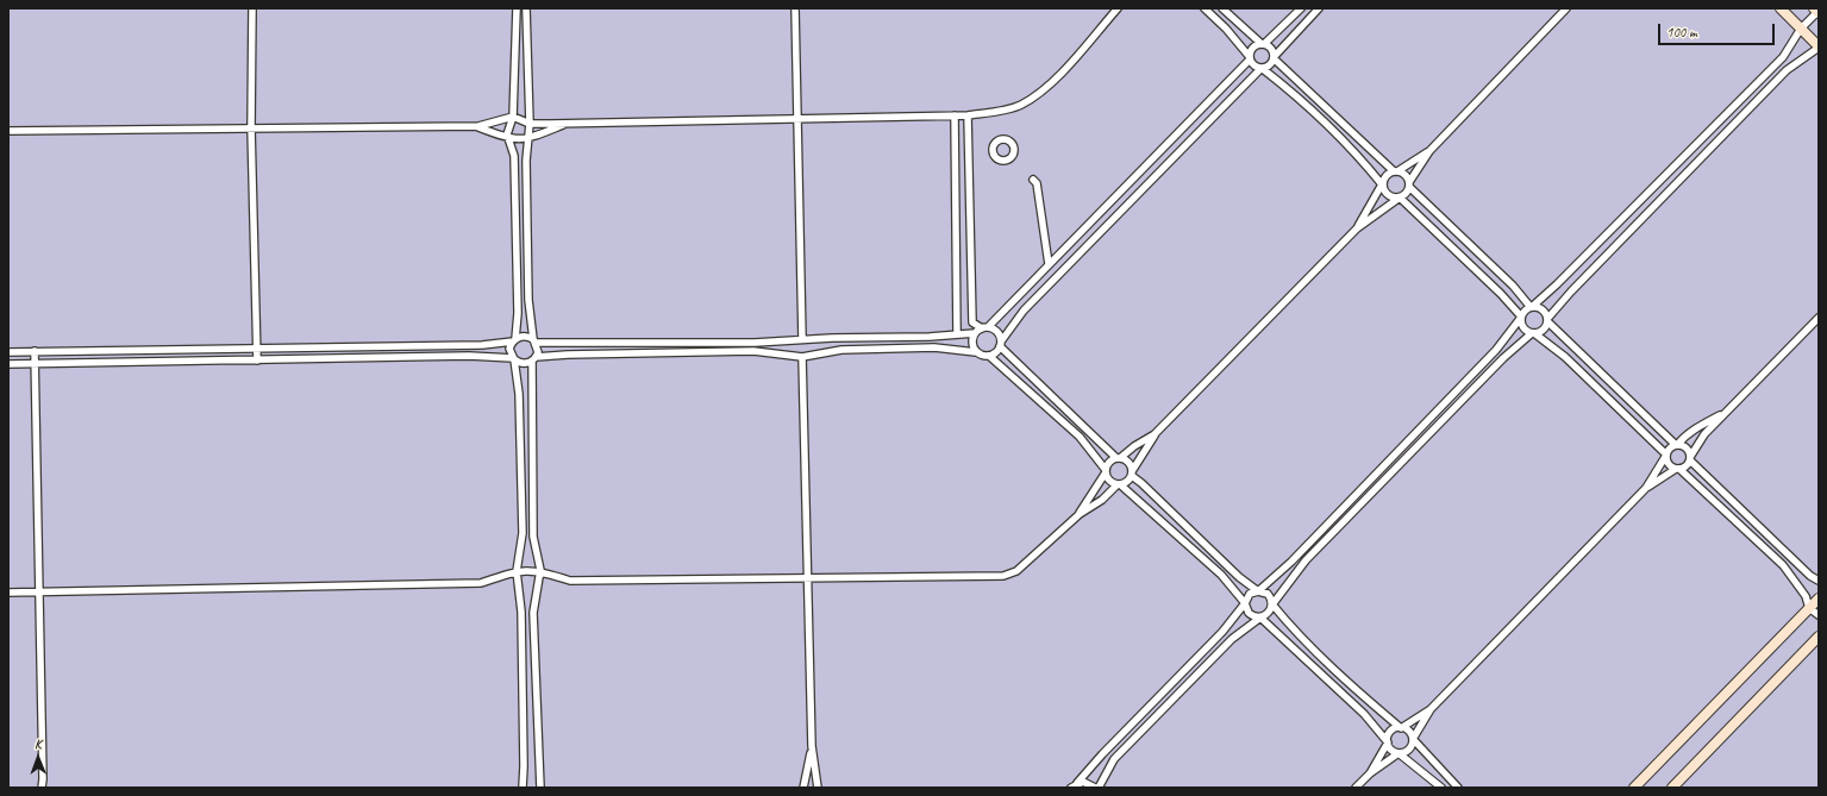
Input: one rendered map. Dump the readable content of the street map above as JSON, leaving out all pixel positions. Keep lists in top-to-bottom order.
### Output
{
  "scale_bar": "100 m",
  "north": "top"
}
